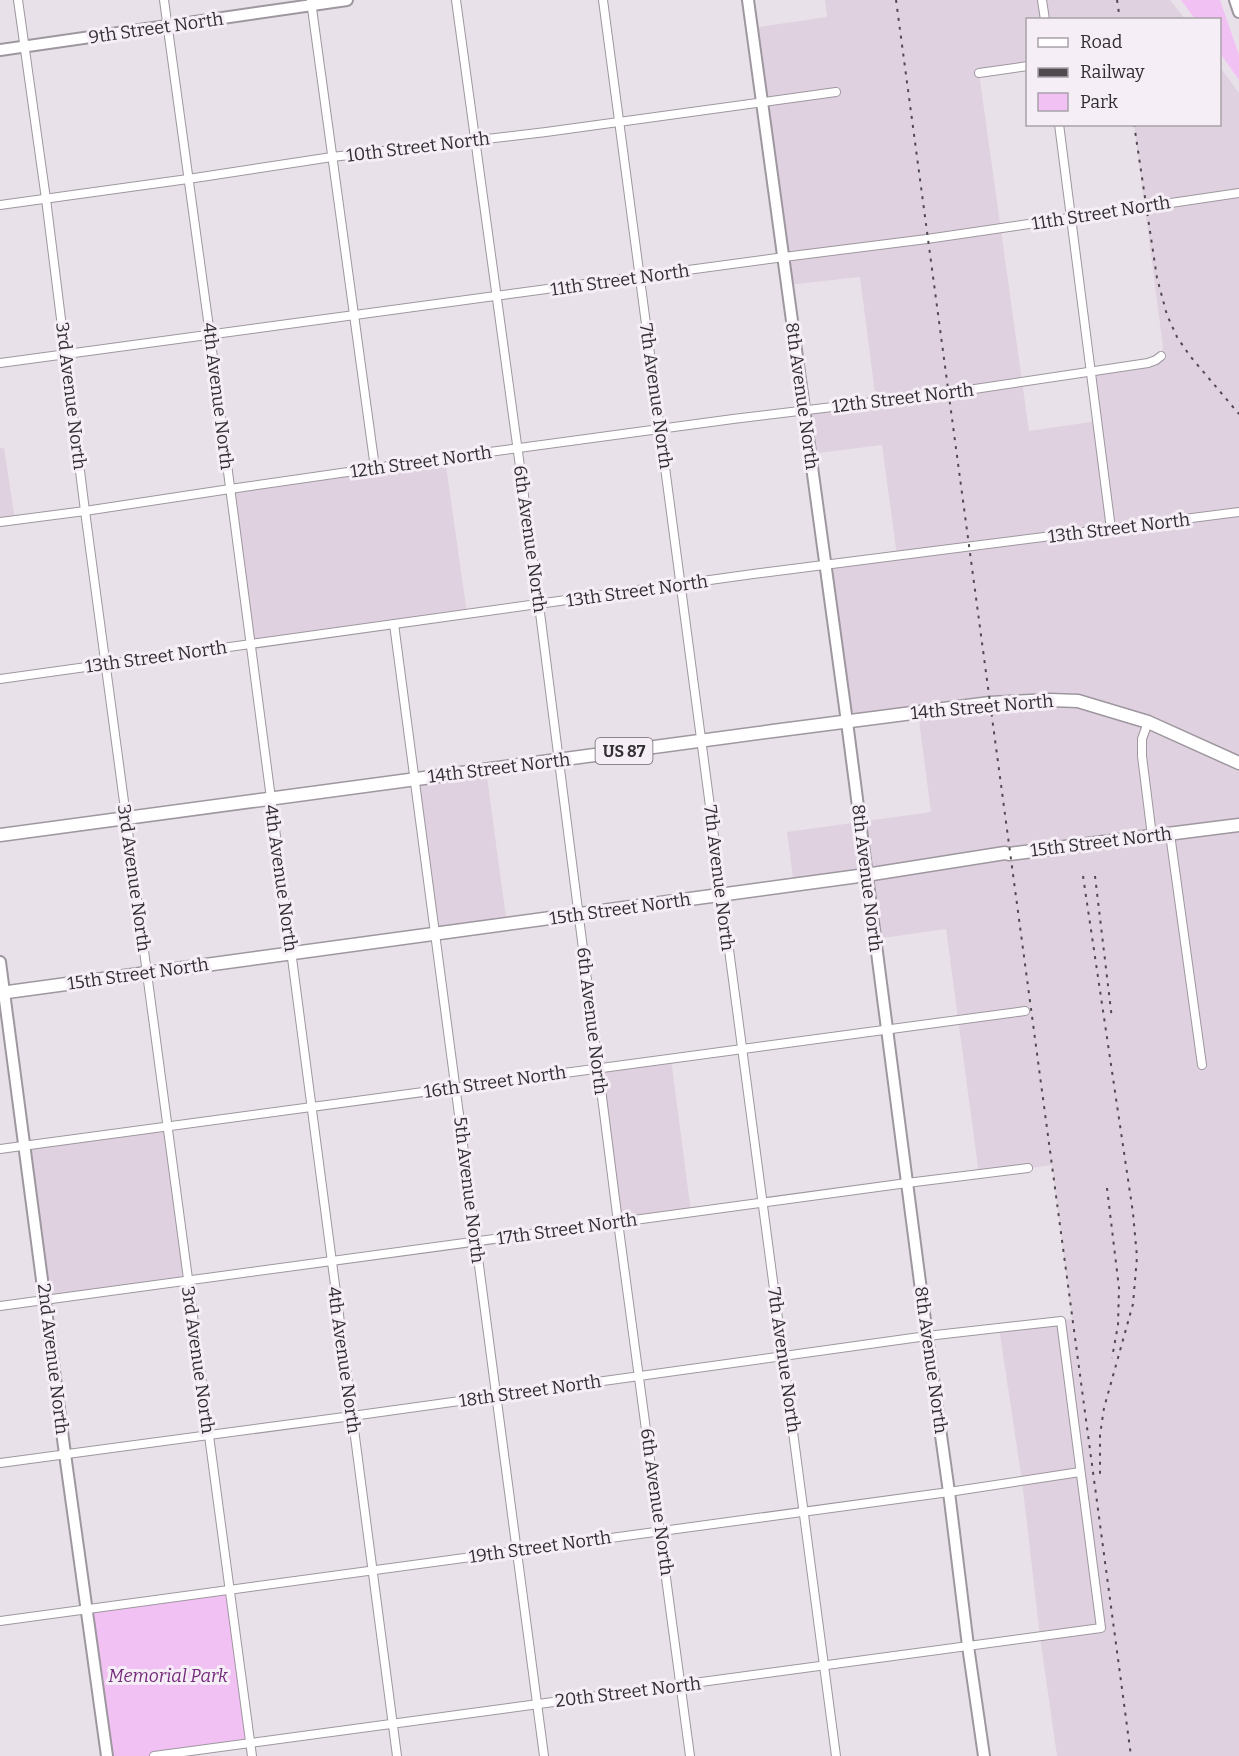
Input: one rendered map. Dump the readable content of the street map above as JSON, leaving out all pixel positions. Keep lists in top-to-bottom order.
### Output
{
  "streets": {
    "main road": ["14th Street North", "US 87", "15th Street North"],
    "street": [
      "9th Street North",
      "10th Street North",
      "11th Street North",
      "3rd Avenue North",
      "4th Avenue North",
      "7th Avenue North",
      "8th Avenue North",
      "12th Street North",
      "13th Street North",
      "6th Avenue North",
      "16th Street North",
      "5th Avenue North",
      "17th Street North",
      "2nd Avenue North",
      "18th Street North",
      "19th Street North",
      "20th Street North"
    ]
  },
  "crossings": [
    ["9th Street North", "3rd Avenue North"],
    ["9th Street North", "4th Avenue North"],
    ["10th Street North", "3rd Avenue North"],
    ["10th Street North", "4th Avenue North"],
    ["10th Street North", "7th Avenue North"],
    ["10th Street North", "8th Avenue North"],
    ["10th Street North", "6th Avenue North"],
    ["11th Street North", "3rd Avenue North"],
    ["11th Street North", "4th Avenue North"],
    ["11th Street North", "7th Avenue North"],
    ["11th Street North", "8th Avenue North"],
    ["11th Street North", "6th Avenue North"],
    ["3rd Avenue North", "12th Street North"],
    ["3rd Avenue North", "13th Street North"],
    ["3rd Avenue North", "14th Street North"],
    ["3rd Avenue North", "15th Street North"],
    ["3rd Avenue North", "16th Street North"],
    ["3rd Avenue North", "17th Street North"],
    ["3rd Avenue North", "18th Street North"],
    ["3rd Avenue North", "19th Street North"],
    ["3rd Avenue North", "20th Street North"],
    ["4th Avenue North", "12th Street North"],
    ["4th Avenue North", "13th Street North"],
    ["4th Avenue North", "14th Street North"],
    ["4th Avenue North", "15th Street North"],
    ["4th Avenue North", "16th Street North"],
    ["4th Avenue North", "17th Street North"],
    ["4th Avenue North", "18th Street North"],
    ["4th Avenue North", "19th Street North"],
    ["4th Avenue North", "20th Street North"],
    ["7th Avenue North", "12th Street North"],
    ["7th Avenue North", "13th Street North"],
    ["7th Avenue North", "14th Street North"],
    ["7th Avenue North", "15th Street North"],
    ["7th Avenue North", "16th Street North"],
    ["7th Avenue North", "17th Street North"],
    ["7th Avenue North", "18th Street North"],
    ["7th Avenue North", "19th Street North"],
    ["7th Avenue North", "20th Street North"],
    ["8th Avenue North", "12th Street North"],
    ["8th Avenue North", "13th Street North"],
    ["8th Avenue North", "14th Street North"],
    ["8th Avenue North", "15th Street North"],
    ["8th Avenue North", "16th Street North"],
    ["8th Avenue North", "17th Street North"],
    ["8th Avenue North", "18th Street North"],
    ["8th Avenue North", "19th Street North"],
    ["8th Avenue North", "20th Street North"],
    ["12th Street North", "6th Avenue North"],
    ["13th Street North", "6th Avenue North"],
    ["13th Street North", "5th Avenue North"],
    ["6th Avenue North", "14th Street North"],
    ["6th Avenue North", "15th Street North"],
    ["6th Avenue North", "16th Street North"],
    ["6th Avenue North", "17th Street North"],
    ["6th Avenue North", "18th Street North"],
    ["6th Avenue North", "19th Street North"],
    ["6th Avenue North", "20th Street North"],
    ["14th Street North", "5th Avenue North"],
    ["15th Street North", "5th Avenue North"],
    ["15th Street North", "2nd Avenue North"],
    ["16th Street North", "5th Avenue North"],
    ["16th Street North", "2nd Avenue North"],
    ["5th Avenue North", "17th Street North"],
    ["5th Avenue North", "18th Street North"],
    ["5th Avenue North", "19th Street North"],
    ["5th Avenue North", "20th Street North"],
    ["17th Street North", "2nd Avenue North"],
    ["2nd Avenue North", "18th Street North"],
    ["2nd Avenue North", "19th Street North"],
    ["18th Street North", "19th Street North"],
    ["18th Street North", "20th Street North"],
    ["19th Street North", "20th Street North"]
  ],
  "parks": ["Memorial Park"],
  "legend": ["Road", "Railway", "Park"]
}
